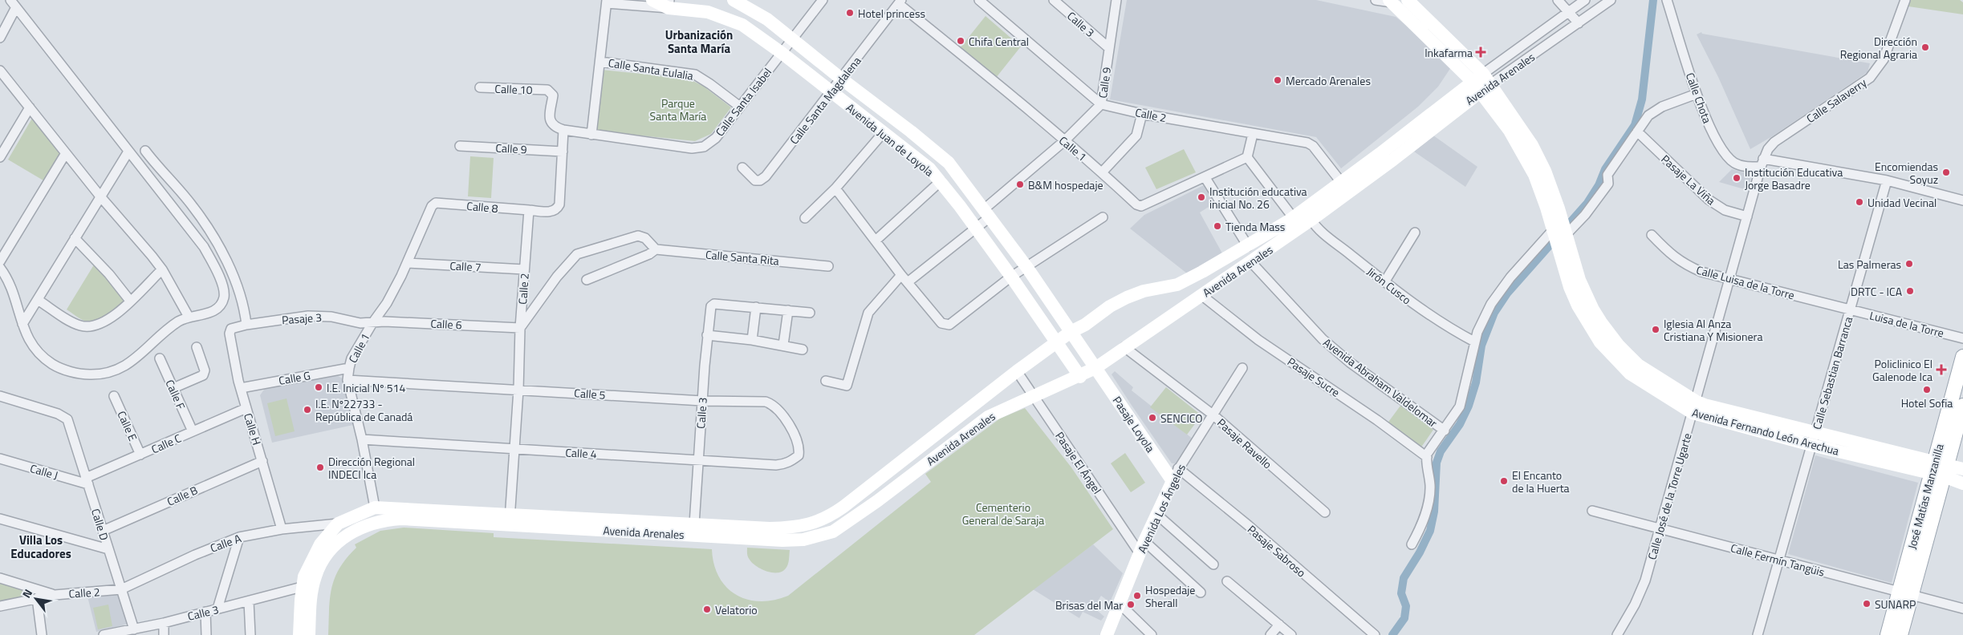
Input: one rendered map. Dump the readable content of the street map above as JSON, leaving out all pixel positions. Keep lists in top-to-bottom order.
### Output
{
  "streets": {
    "main road": ["José Matías Manzanilla"],
    "street": [
      "Calle 3",
      "Calle Santa Eulalia",
      "Avenida Arenales",
      "Calle 9",
      "Calle 10",
      "Calle Chota",
      "Calle Santa Magdalena",
      "Calle Salaverry",
      "Calle Santa Isabel",
      "Calle 2",
      "Avenida Juan de Loyola",
      "Calle 1",
      "Pasaje La Viña",
      "Calle 8",
      "Calle Santa Rita",
      "Calle 7",
      "Calle Luisa de la Torre",
      "Jirón Cusco",
      "Pasaje 3",
      "Calle 6",
      "Luisa de la Torre",
      "Calle Sebastian Barranca",
      "Pasaje Sucre",
      "Calle G",
      "Avenida Abraham Valdelomar",
      "Calle 5",
      "Calle F",
      "Pasaje Loyola",
      "Calle E",
      "Calle H",
      "Avenida Fernando León Arechua",
      "Calle C",
      "Pasaje Ravello",
      "Calle 4",
      "Pasaje El Ángel",
      "Calle J",
      "Calle B",
      "Calle José de la Torre Ugarte",
      "Avenida Los Ángeles",
      "Calle D",
      "Calle A",
      "Pasaje Sabroso",
      "Calle Fermín Tangüis"
    ]
  },
  "crossings": [
    ["Calle 3", "Avenida Arenales"],
    ["Calle 3", "Calle 9"],
    ["Calle 3", "Calle 5"],
    ["Calle 3", "Calle 4"],
    ["Calle 3", "Calle D"],
    ["Calle Santa Eulalia", "Calle Santa Isabel"],
    ["Avenida Arenales", "Calle 2"],
    ["Avenida Arenales", "Avenida Juan de Loyola"],
    ["Avenida Arenales", "Calle 1"],
    ["Avenida Arenales", "Jirón Cusco"],
    ["Avenida Arenales", "Pasaje Sucre"],
    ["Avenida Arenales", "Avenida Abraham Valdelomar"],
    ["Avenida Arenales", "Pasaje Loyola"],
    ["Avenida Arenales", "Avenida Fernando León Arechua"],
    ["Avenida Arenales", "Pasaje Ravello"],
    ["Avenida Arenales", "Pasaje El Ángel"],
    ["Avenida Arenales", "Calle A"],
    ["Calle 9", "Calle 2"],
    ["Calle 9", "Avenida Juan de Loyola"],
    ["Calle 9", "Calle 1"],
    ["Calle 10", "Calle Santa Isabel"],
    ["Calle Chota", "Calle Salaverry"],
    ["Calle Chota", "Calle Sebastian Barranca"],
    ["Calle Chota", "Calle José de la Torre Ugarte"],
    ["Calle Santa Magdalena", "Avenida Juan de Loyola"],
    ["Calle Santa Magdalena", "Calle 1"],
    ["Calle Salaverry", "Calle José de la Torre Ugarte"],
    ["Calle Santa Isabel", "Avenida Juan de Loyola"],
    ["Calle 2", "Calle 8"],
    ["Calle 2", "Calle 7"],
    ["Calle 2", "Calle 6"],
    ["Calle 2", "Calle 5"],
    ["Calle 2", "Calle 4"],
    ["Calle 2", "Calle D"],
    ["Calle 2", "Calle A"],
    ["Avenida Juan de Loyola", "Pasaje Loyola"],
    ["Calle 1", "Calle 8"],
    ["Calle 1", "Calle 7"],
    ["Calle 1", "Pasaje 3"],
    ["Calle 1", "Calle 6"],
    ["Calle 1", "Calle G"],
    ["Calle 1", "Calle 5"],
    ["Calle 1", "Calle 4"],
    ["Pasaje La Viña", "Calle José de la Torre Ugarte"],
    ["Calle Luisa de la Torre", "Luisa de la Torre"],
    ["Calle Luisa de la Torre", "Calle Sebastian Barranca"],
    ["Calle Luisa de la Torre", "Calle José de la Torre Ugarte"],
    ["Pasaje 3", "Calle 6"],
    ["Pasaje 3", "Calle H"],
    ["Luisa de la Torre", "Calle Sebastian Barranca"],
    ["Calle Sebastian Barranca", "Avenida Fernando León Arechua"],
    ["Calle Sebastian Barranca", "Calle Fermín Tangüis"],
    ["Calle G", "Calle H"],
    ["Calle 5", "Calle 4"],
    ["Calle F", "Calle C"],
    ["Pasaje Loyola", "Avenida Los Ángeles"],
    ["Calle E", "Calle C"],
    ["Calle H", "Calle C"],
    ["Calle H", "Calle B"],
    ["Calle H", "Calle A"],
    ["Avenida Fernando León Arechua", "Calle José de la Torre Ugarte"],
    ["Avenida Fernando León Arechua", "José Matías Manzanilla"],
    ["Calle C", "Calle J"],
    ["Calle C", "Calle D"],
    ["Pasaje Ravello", "Avenida Los Ángeles"],
    ["Pasaje El Ángel", "Avenida Los Ángeles"],
    ["Calle J", "Calle D"],
    ["Calle B", "Calle D"],
    ["Calle José de la Torre Ugarte", "Calle Fermín Tangüis"],
    ["José Matías Manzanilla", "Calle Fermín Tangüis"],
    ["Avenida Los Ángeles", "Pasaje Sabroso"],
    ["Calle D", "Calle A"]
  ],
  "districts": ["Urbanización Santa María", "Villa Los Educadores"],
  "parks": ["Parque Santa María", "Cementerio General de Saraja"],
  "places": {
    "other": [
      "Hotel princess",
      "Chifa Central",
      "Dirección Regional Agraria",
      "Mercado Arenales",
      "Encomiendas Soyuz",
      "Institución Educativa Jorge Basadre",
      "B&M hospedaje",
      "Institución educativa inicial No. 26",
      "Unidad Vecinal",
      "Tienda Mass",
      "Las Palmeras",
      "DRTC - ICA",
      "Iglesia Al Anza Cristiana Y Misionera",
      "I.E. Inicial Nº 514",
      "Hotel Sofia",
      "I.E. Nº22733 - República de Canadá",
      "SENCICO",
      "Dirección Regional INDECI Ica",
      "El Encanto de la Huerta",
      "Hospedaje Sherall",
      "SUNARP",
      "Brisas del Mar",
      "Velatorio"
    ],
    "health": ["Inkafarma", "Policlinico El Galenode Ica"]
  },
  "north": "top left"
}
